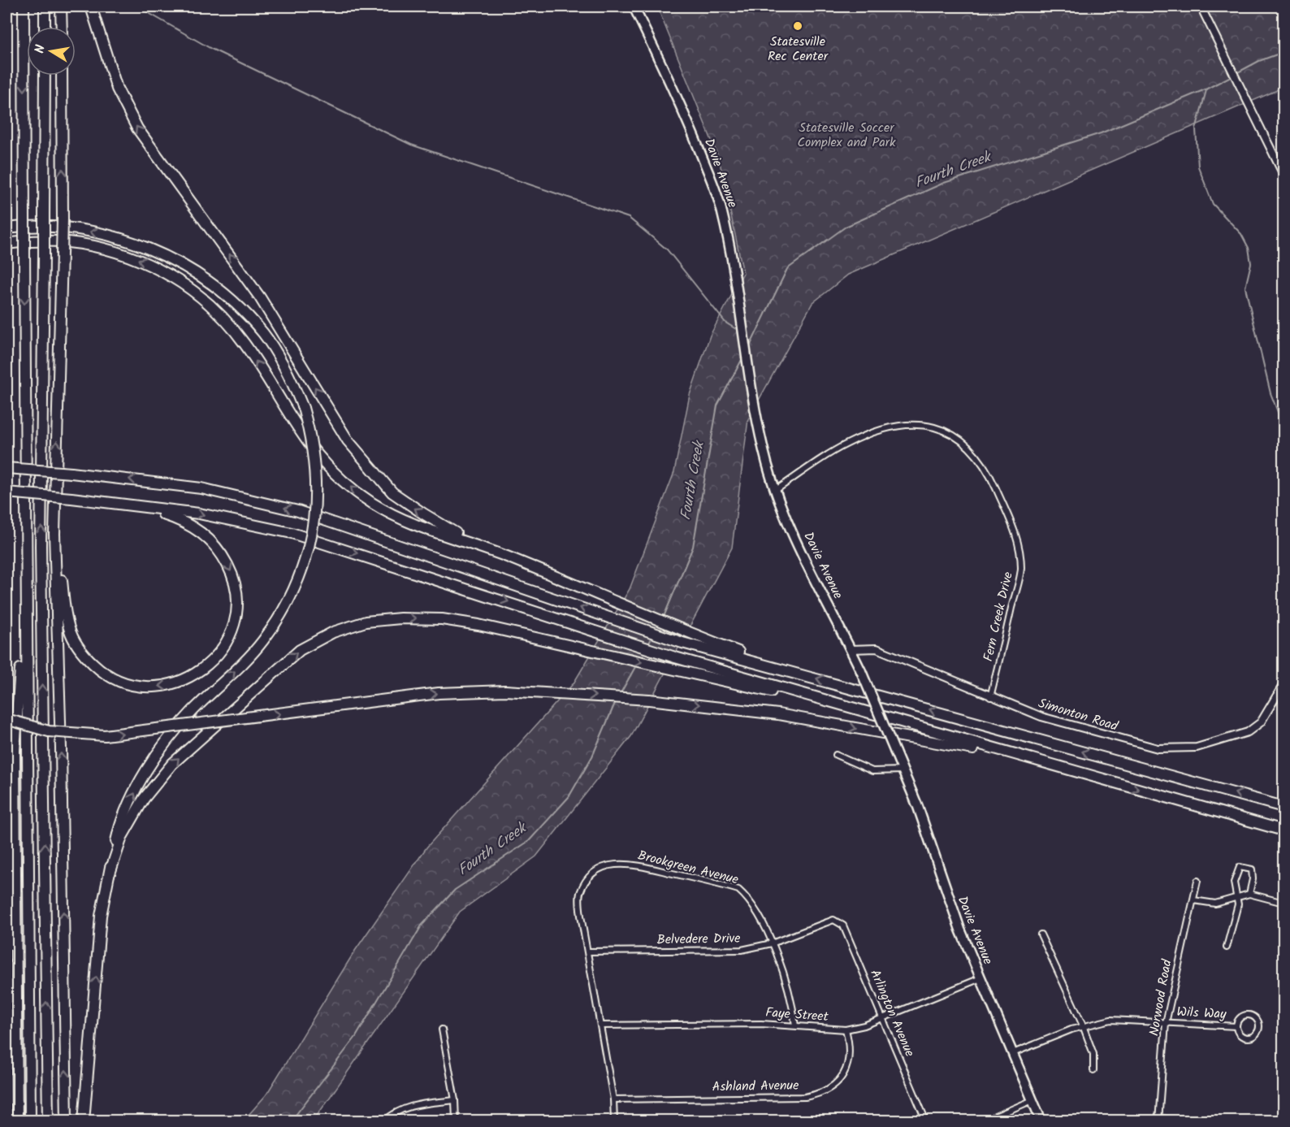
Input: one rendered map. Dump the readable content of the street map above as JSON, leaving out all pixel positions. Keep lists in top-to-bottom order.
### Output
{
  "streets": {
    "main road": ["Davie Avenue"],
    "street": [
      "Fern Creek Drive",
      "Simonton Road",
      "Brookgreen Avenue",
      "Belvedere Drive",
      "Norwood Road",
      "Arlington Avenue",
      "Wils Way",
      "Faye Street",
      "Ashland Avenue"
    ]
  },
  "crossings": [
    ["Davie Avenue", "Fern Creek Drive"],
    ["Davie Avenue", "Simonton Road"],
    ["Davie Avenue", "Wils Way"],
    ["Davie Avenue", "Faye Street"],
    ["Fern Creek Drive", "Simonton Road"],
    ["Brookgreen Avenue", "Belvedere Drive"],
    ["Brookgreen Avenue", "Faye Street"],
    ["Brookgreen Avenue", "Ashland Avenue"],
    ["Belvedere Drive", "Arlington Avenue"],
    ["Norwood Road", "Wils Way"],
    ["Arlington Avenue", "Faye Street"],
    ["Faye Street", "Ashland Avenue"]
  ],
  "water": ["Fourth Creek"],
  "parks": ["Statesville Soccer Complex and Park"],
  "places": ["Statesville Rec Center"],
  "north": "left"
}
